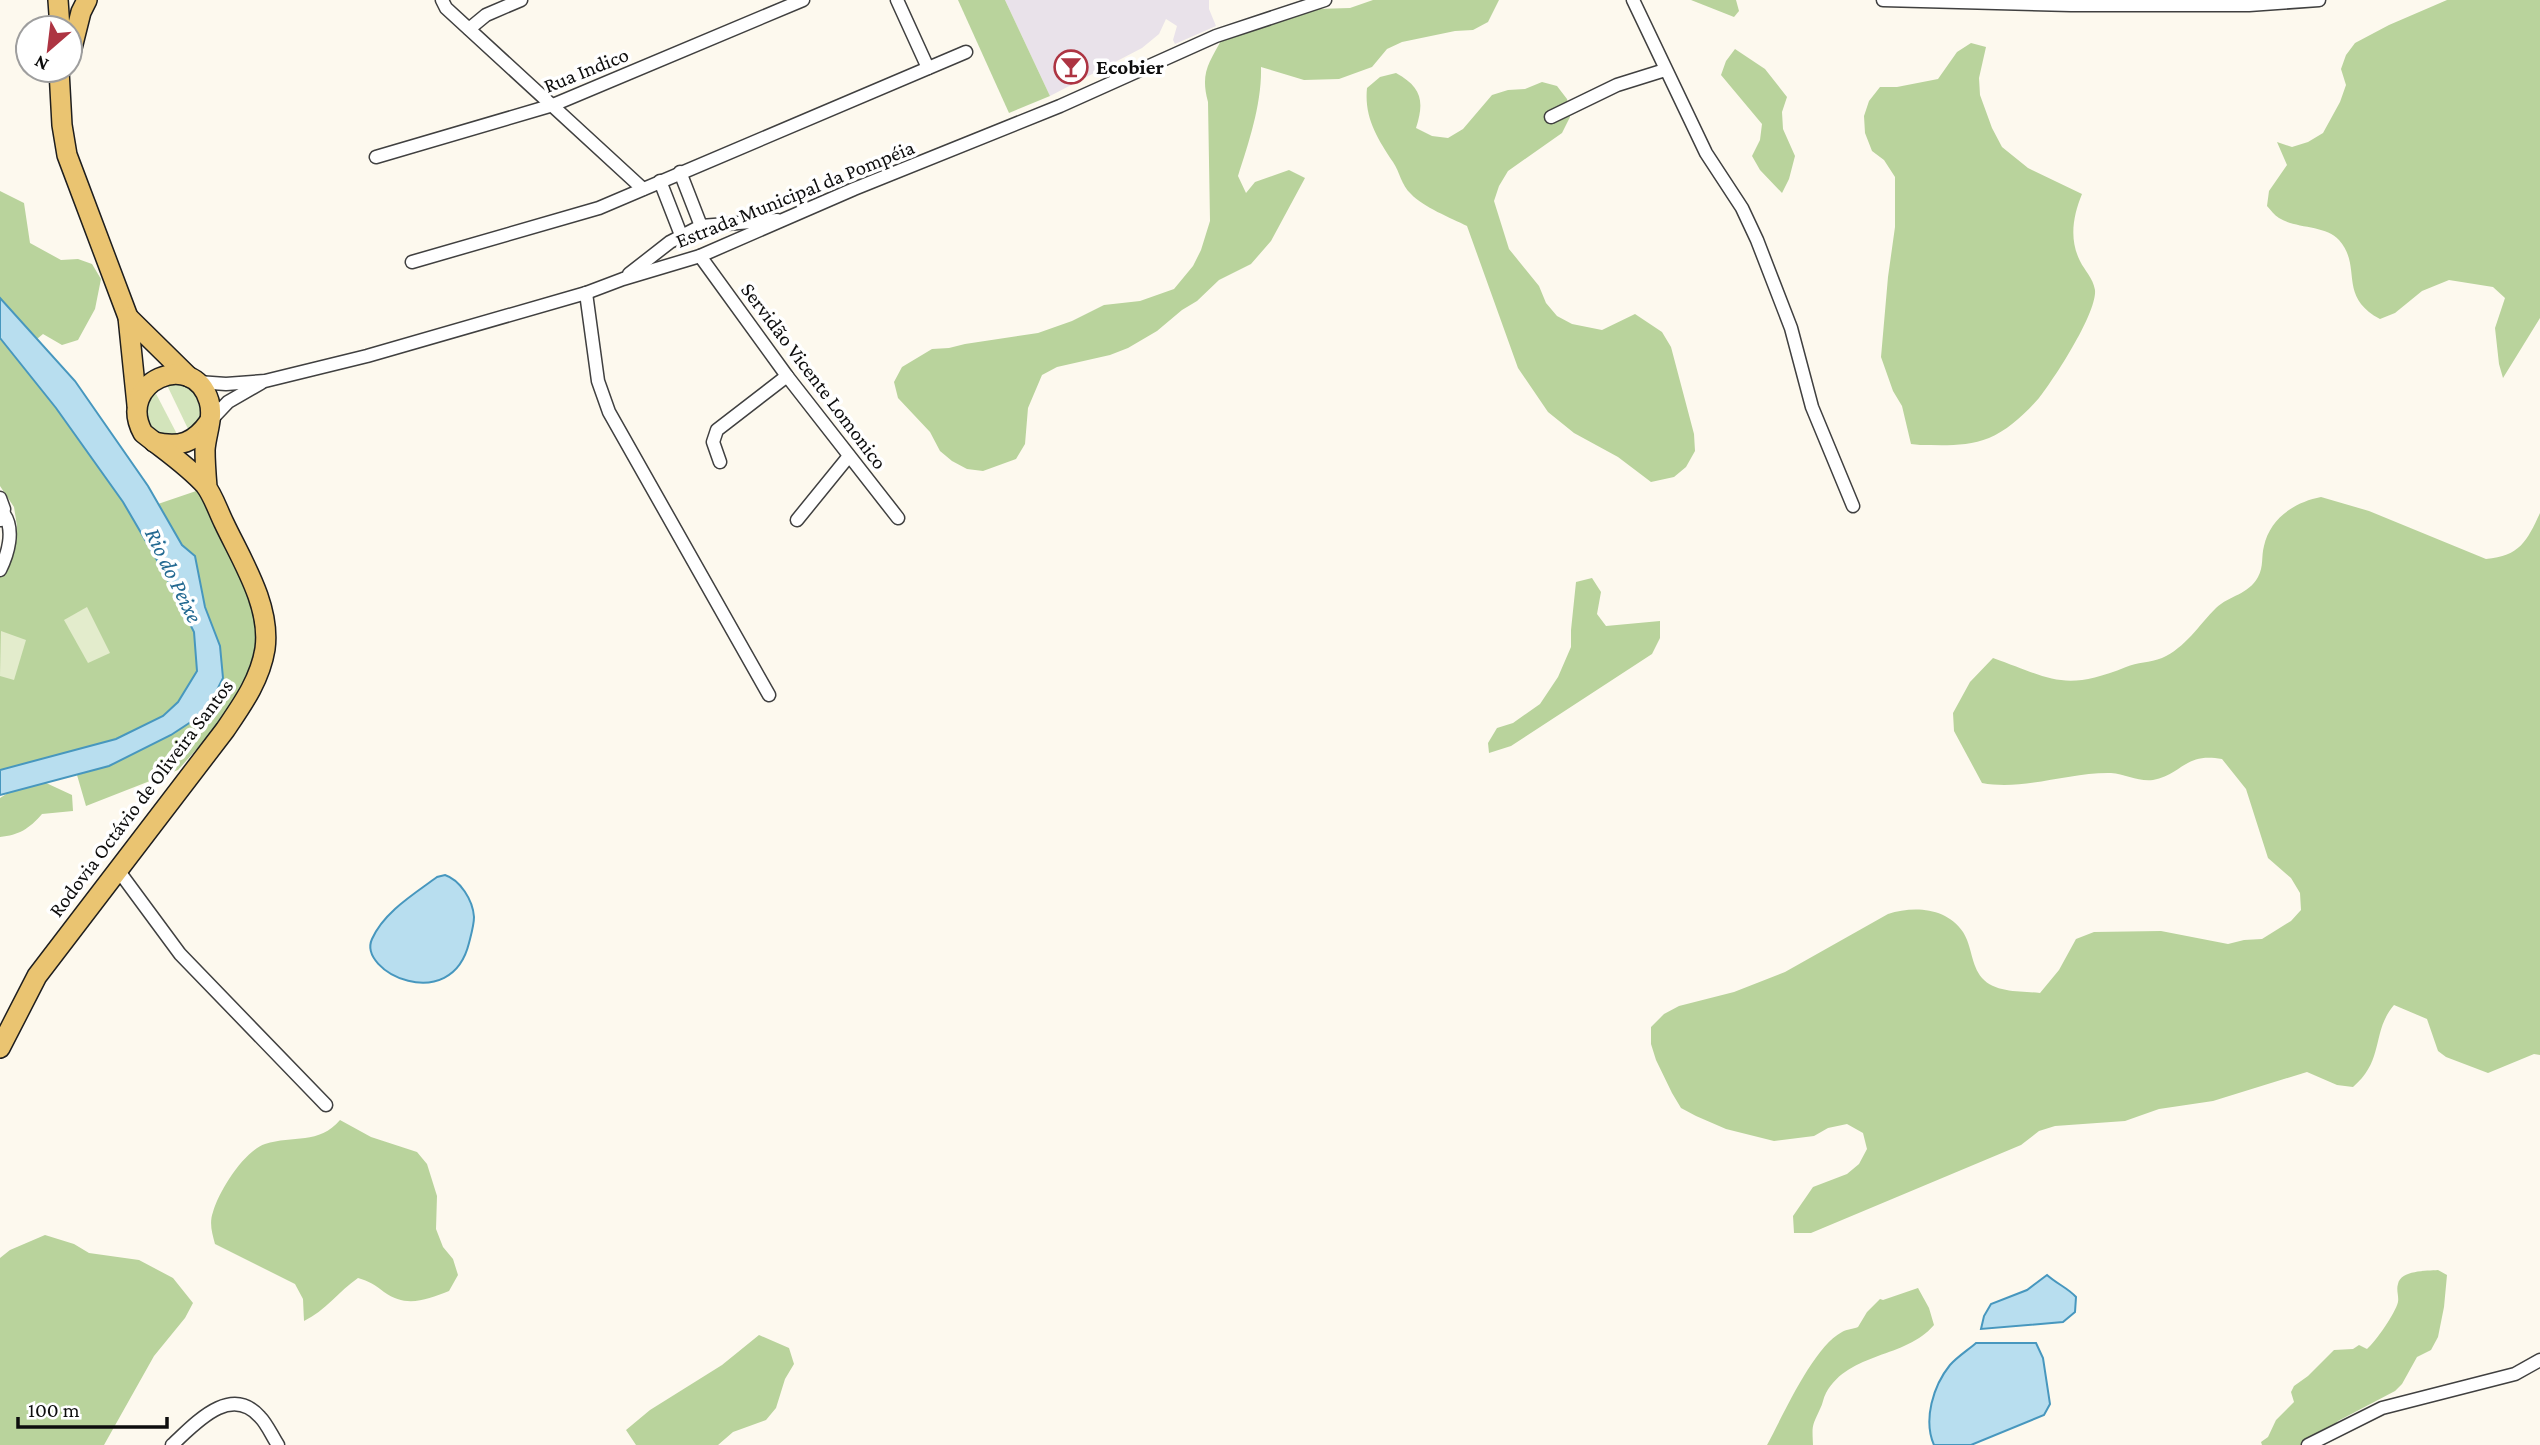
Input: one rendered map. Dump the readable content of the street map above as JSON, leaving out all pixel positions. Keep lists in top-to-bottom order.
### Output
{
  "streets": {
    "main road": ["Rodovia Octávio de Oliveira Santos"],
    "street": ["Rua Indico", "Estrada Municipal da Pompéia", "Servidão Vicente Lomonico"]
  },
  "crossings": [
    ["Estrada Municipal da Pompéia", "Servidão Vicente Lomonico"],
    ["Estrada Municipal da Pompéia", "Rodovia Octávio de Oliveira Santos"]
  ],
  "water": ["Rio do Peixe"],
  "places": {
    "bar": ["Ecobier"]
  },
  "scale_bar": "100 m",
  "north": "bottom left"
}
